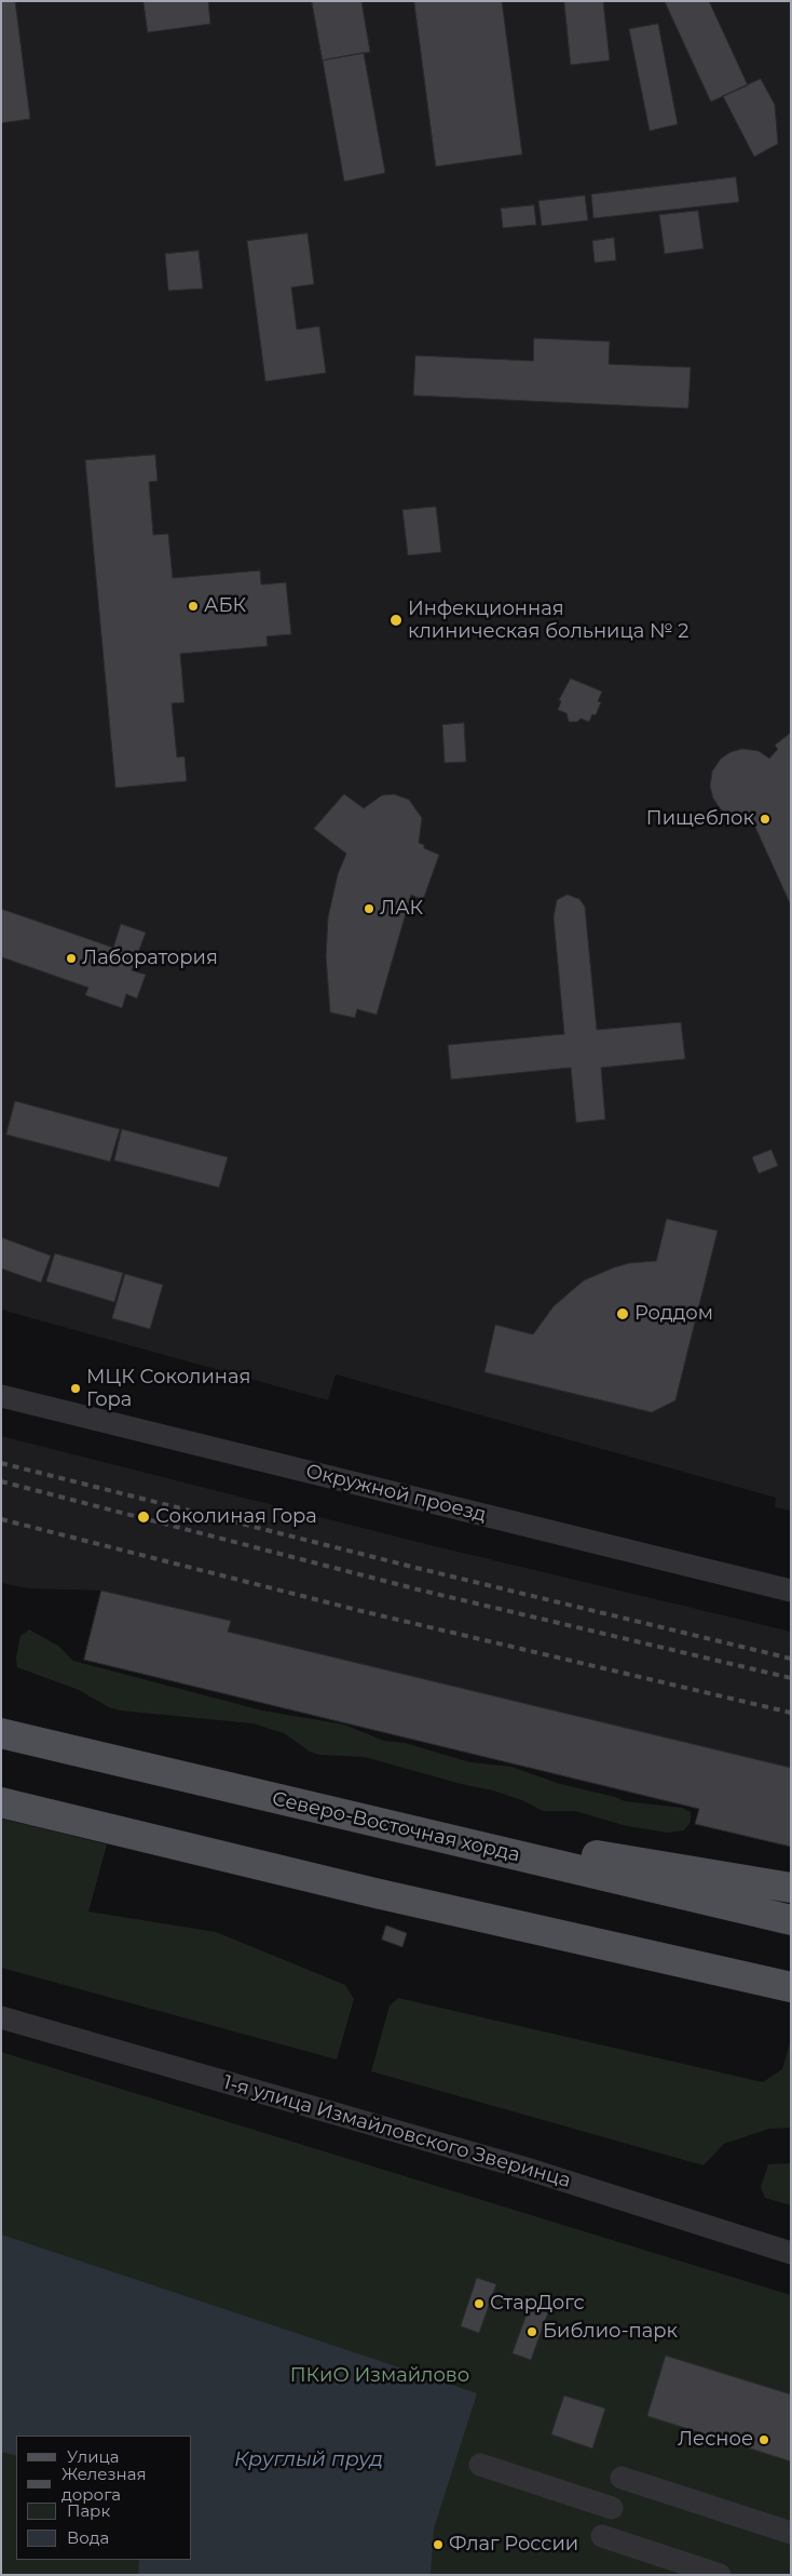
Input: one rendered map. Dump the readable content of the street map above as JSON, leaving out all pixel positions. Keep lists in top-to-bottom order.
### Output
{
  "streets": {
    "main road": ["Северо-Восточная хорда"],
    "street": ["Окружной проезд", "1-я улица Измайловского Зверинца"]
  },
  "water": ["Круглый пруд"],
  "parks": ["ПКиО Измайлово"],
  "places": [
    "АБК",
    "Инфекционная клиническая больница № 2",
    "Пищеблок",
    "ЛАК",
    "Лаборатория",
    "Роддом",
    "МЦК Соколиная Гора",
    "Соколиная Гора",
    "СтарДогс",
    "Библио-парк",
    "Лесное",
    "Флаг России"
  ],
  "legend": [
    "Улица",
    "Железная дорога",
    "Парк",
    "Вода"
  ]
}
